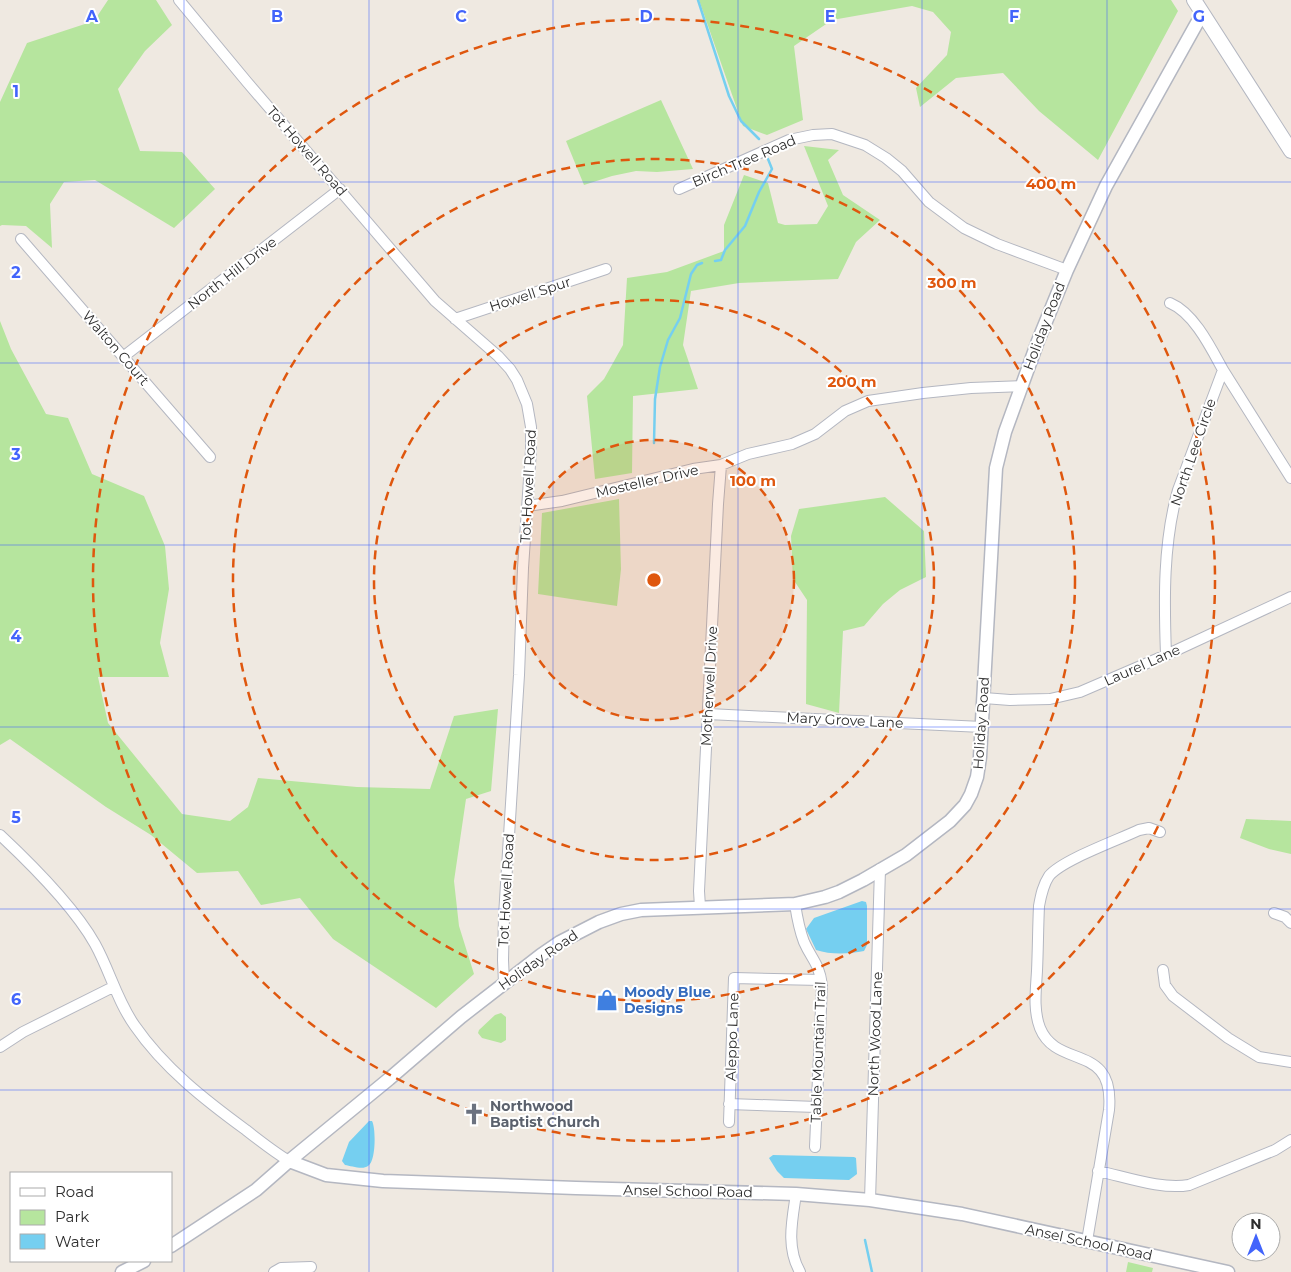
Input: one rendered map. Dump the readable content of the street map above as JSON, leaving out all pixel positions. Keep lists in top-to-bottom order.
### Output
{
  "streets": {
    "street": [
      "Tot Howell Road",
      "Birch Tree Road",
      "North Hill Drive",
      "Howell Spur",
      "Holiday Road",
      "Walton Court",
      "North Lee Circle",
      "Mosteller Drive",
      "Laurel Lane",
      "Motherwell Drive",
      "Mary Grove Lane",
      "North Wood Lane",
      "Aleppo Lane",
      "Table Mountain Trail",
      "Ansel School Road"
    ]
  },
  "crossings": [
    ["Tot Howell Road", "North Hill Drive"],
    ["Tot Howell Road", "Howell Spur"],
    ["Tot Howell Road", "Holiday Road"],
    ["Tot Howell Road", "Mosteller Drive"],
    ["Birch Tree Road", "Holiday Road"],
    ["North Hill Drive", "Walton Court"],
    ["Holiday Road", "Mosteller Drive"],
    ["Holiday Road", "Laurel Lane"],
    ["Holiday Road", "Motherwell Drive"],
    ["Holiday Road", "Mary Grove Lane"],
    ["Holiday Road", "North Wood Lane"],
    ["Holiday Road", "Table Mountain Trail"],
    ["Holiday Road", "Ansel School Road"],
    ["North Lee Circle", "Laurel Lane"],
    ["Mosteller Drive", "Motherwell Drive"],
    ["Motherwell Drive", "Mary Grove Lane"],
    ["North Wood Lane", "Ansel School Road"],
    ["Aleppo Lane", "Table Mountain Trail"]
  ],
  "places": {
    "shop": ["Moody Blue Designs"],
    "church": ["Northwood Baptist Church"]
  },
  "legend": ["Road", "Park", "Water"],
  "north": "top",
  "grid": {
    "columns": [
      "A",
      "B",
      "C",
      "D",
      "E",
      "F",
      "G"
    ],
    "rows": [
      "1",
      "2",
      "3",
      "4",
      "5",
      "6"
    ]
  },
  "rings": [
    "400 m",
    "300 m",
    "200 m",
    "100 m"
  ]
}
